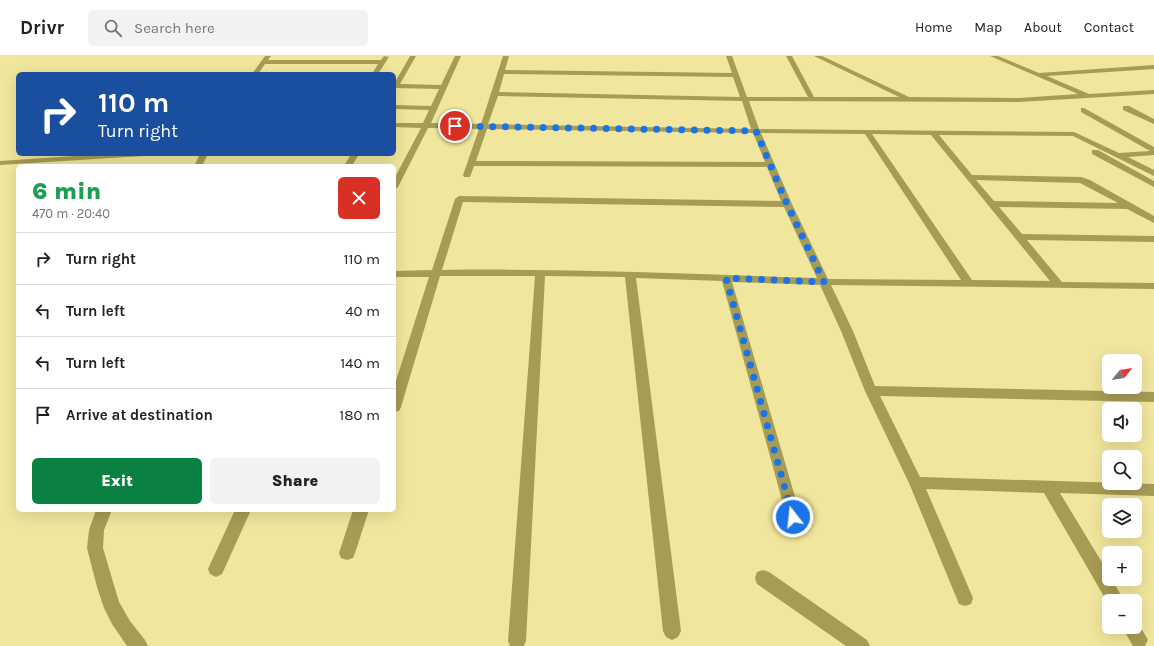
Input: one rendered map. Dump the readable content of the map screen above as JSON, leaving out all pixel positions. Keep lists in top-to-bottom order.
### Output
{
  "north": "top right",
  "page": {
    "header": "Drivr",
    "search": "Search here",
    "nav": [
      "Home",
      "Map",
      "About",
      "Contact"
    ],
    "turn": ["110 m", "Turn right"],
    "heading": ["6 min", "470 m · 20:40"],
    "list": [
      {
        "name": "Turn right",
        "value": "110 m"
      },
      {
        "name": "Turn left",
        "value": "40 m"
      },
      {
        "name": "Turn left",
        "value": "140 m"
      },
      {
        "name": "Arrive at destination",
        "value": "180 m"
      }
    ],
    "map_buttons": ["+", "−"],
    "buttons": ["Exit", "Share"]
  }
}
